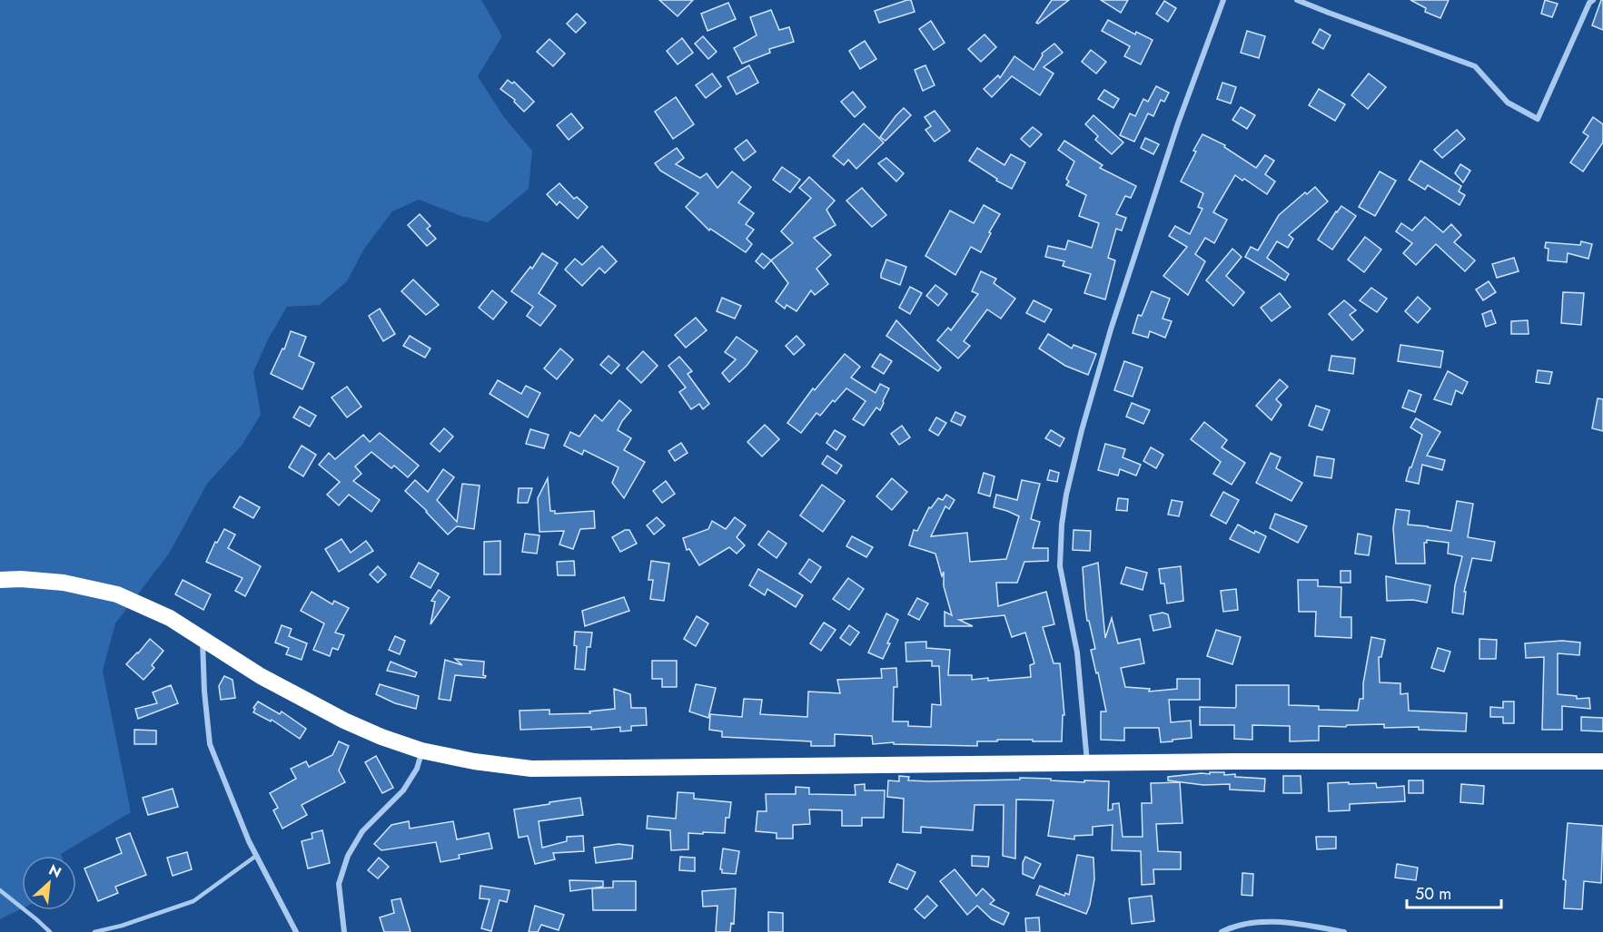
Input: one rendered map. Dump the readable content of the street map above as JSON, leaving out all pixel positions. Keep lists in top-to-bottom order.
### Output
{
  "scale_bar": "50 m",
  "north": "top right"
}
